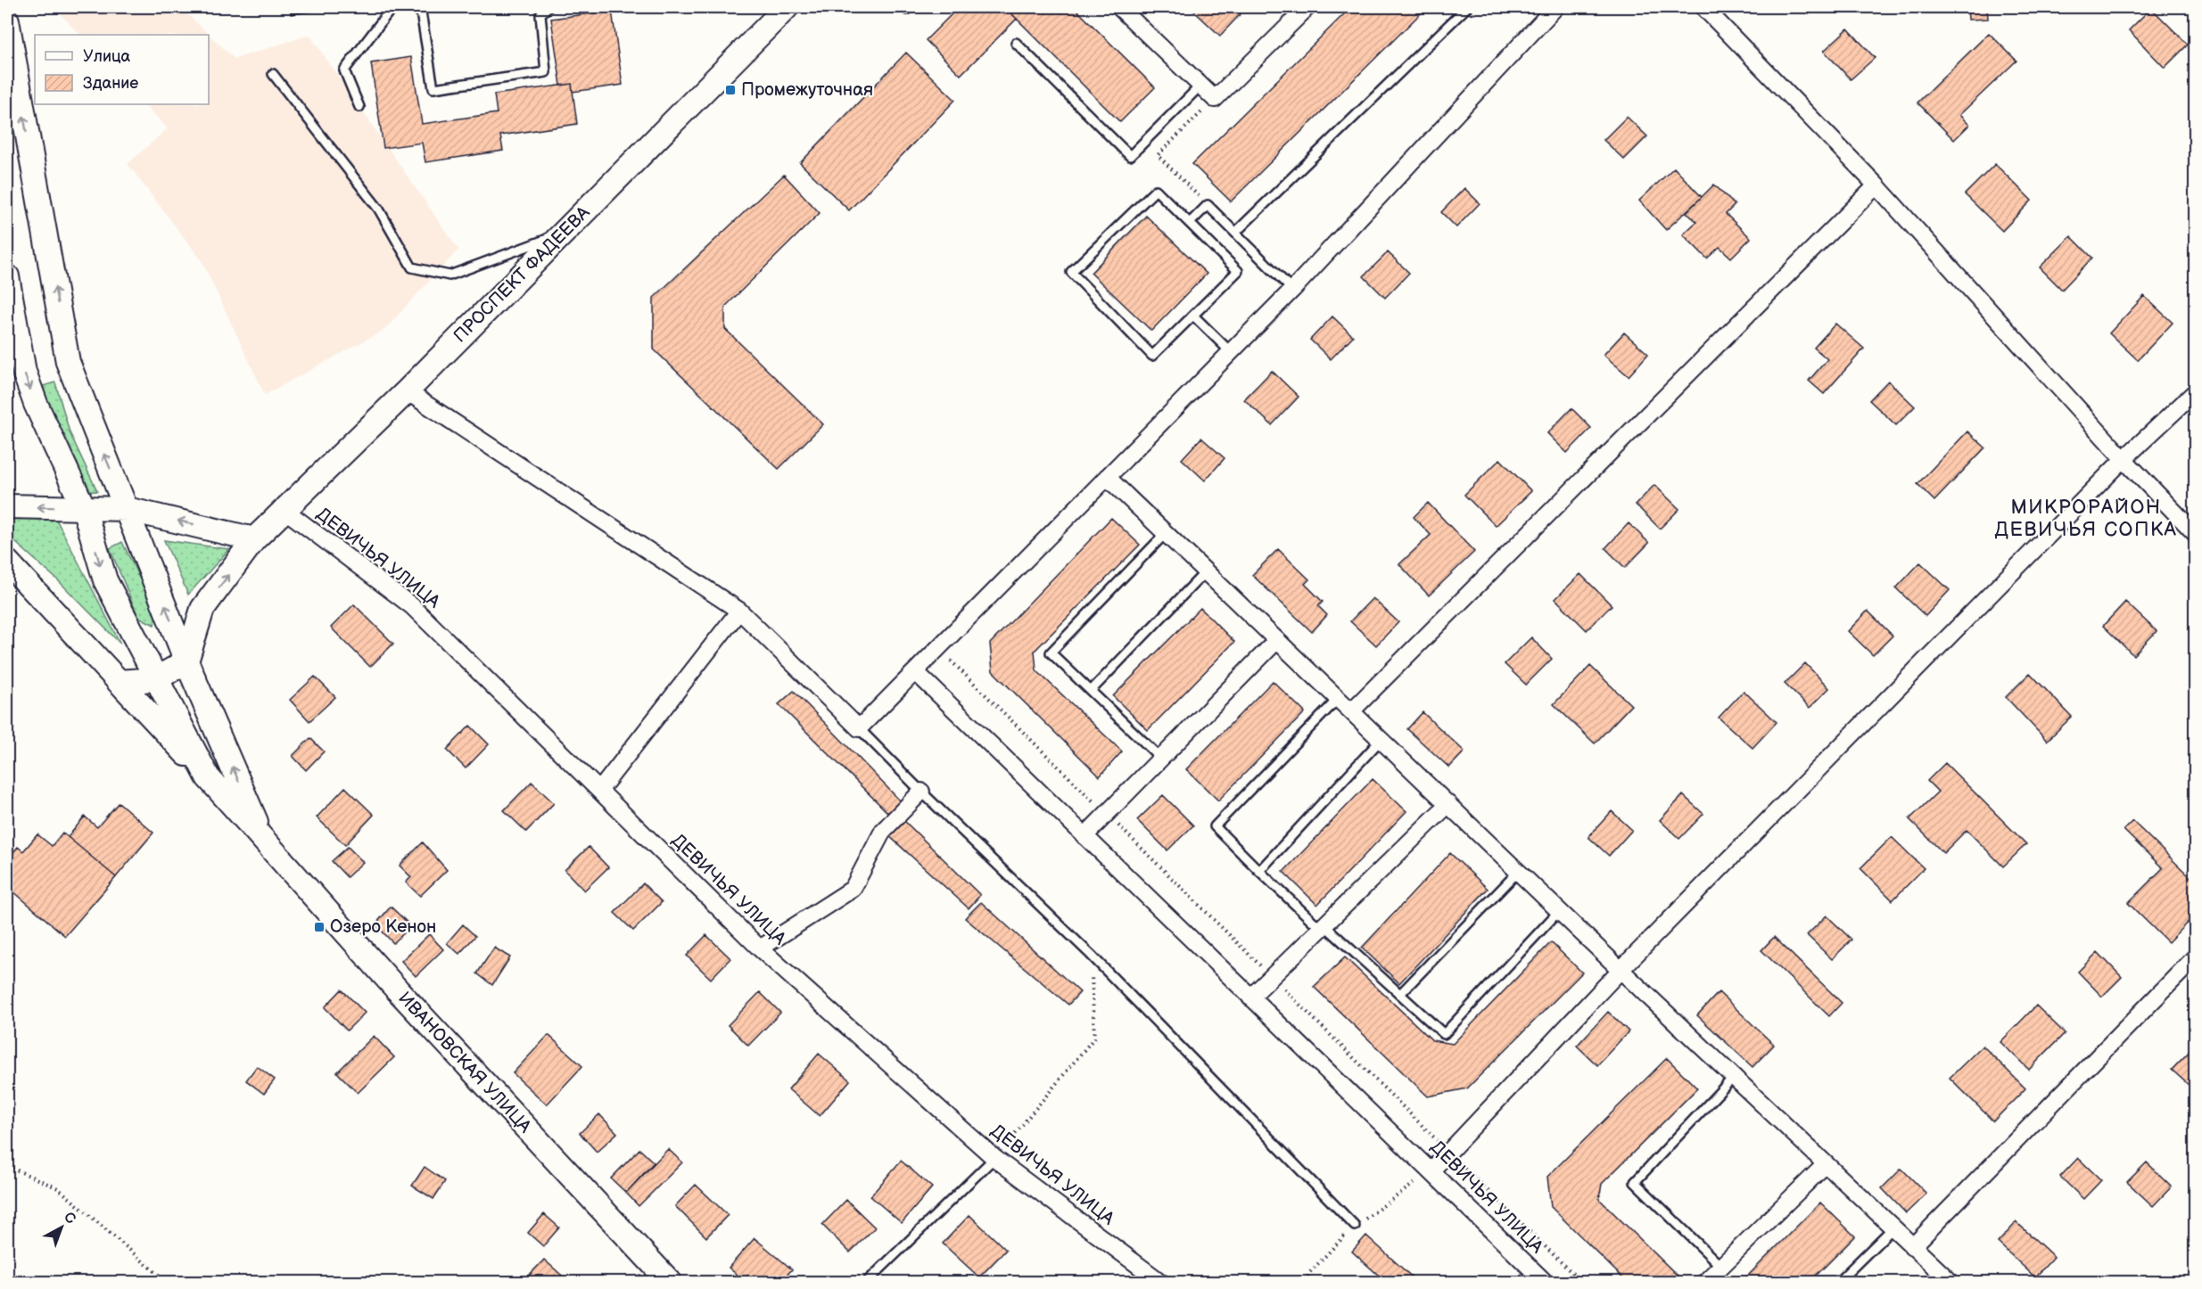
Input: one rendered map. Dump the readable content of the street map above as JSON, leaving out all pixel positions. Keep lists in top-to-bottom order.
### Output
{
  "streets": {
    "main road": ["ПРОСПЕКТ ФАДЕЕВА", "ИВАНОВСКАЯ УЛИЦА"],
    "street": ["ДЕВИЧЬЯ УЛИЦА"]
  },
  "crossings": [
    ["ПРОСПЕКТ ФАДЕЕВА", "ДЕВИЧЬЯ УЛИЦА"]
  ],
  "districts": ["МИКРОРАЙОН ДЕВИЧЬЯ СОПКА"],
  "places": {
    "transit": ["Промежуточная", "Озеро Кенон"]
  },
  "legend": ["Улица", "Здание"],
  "north": "top right"
}
